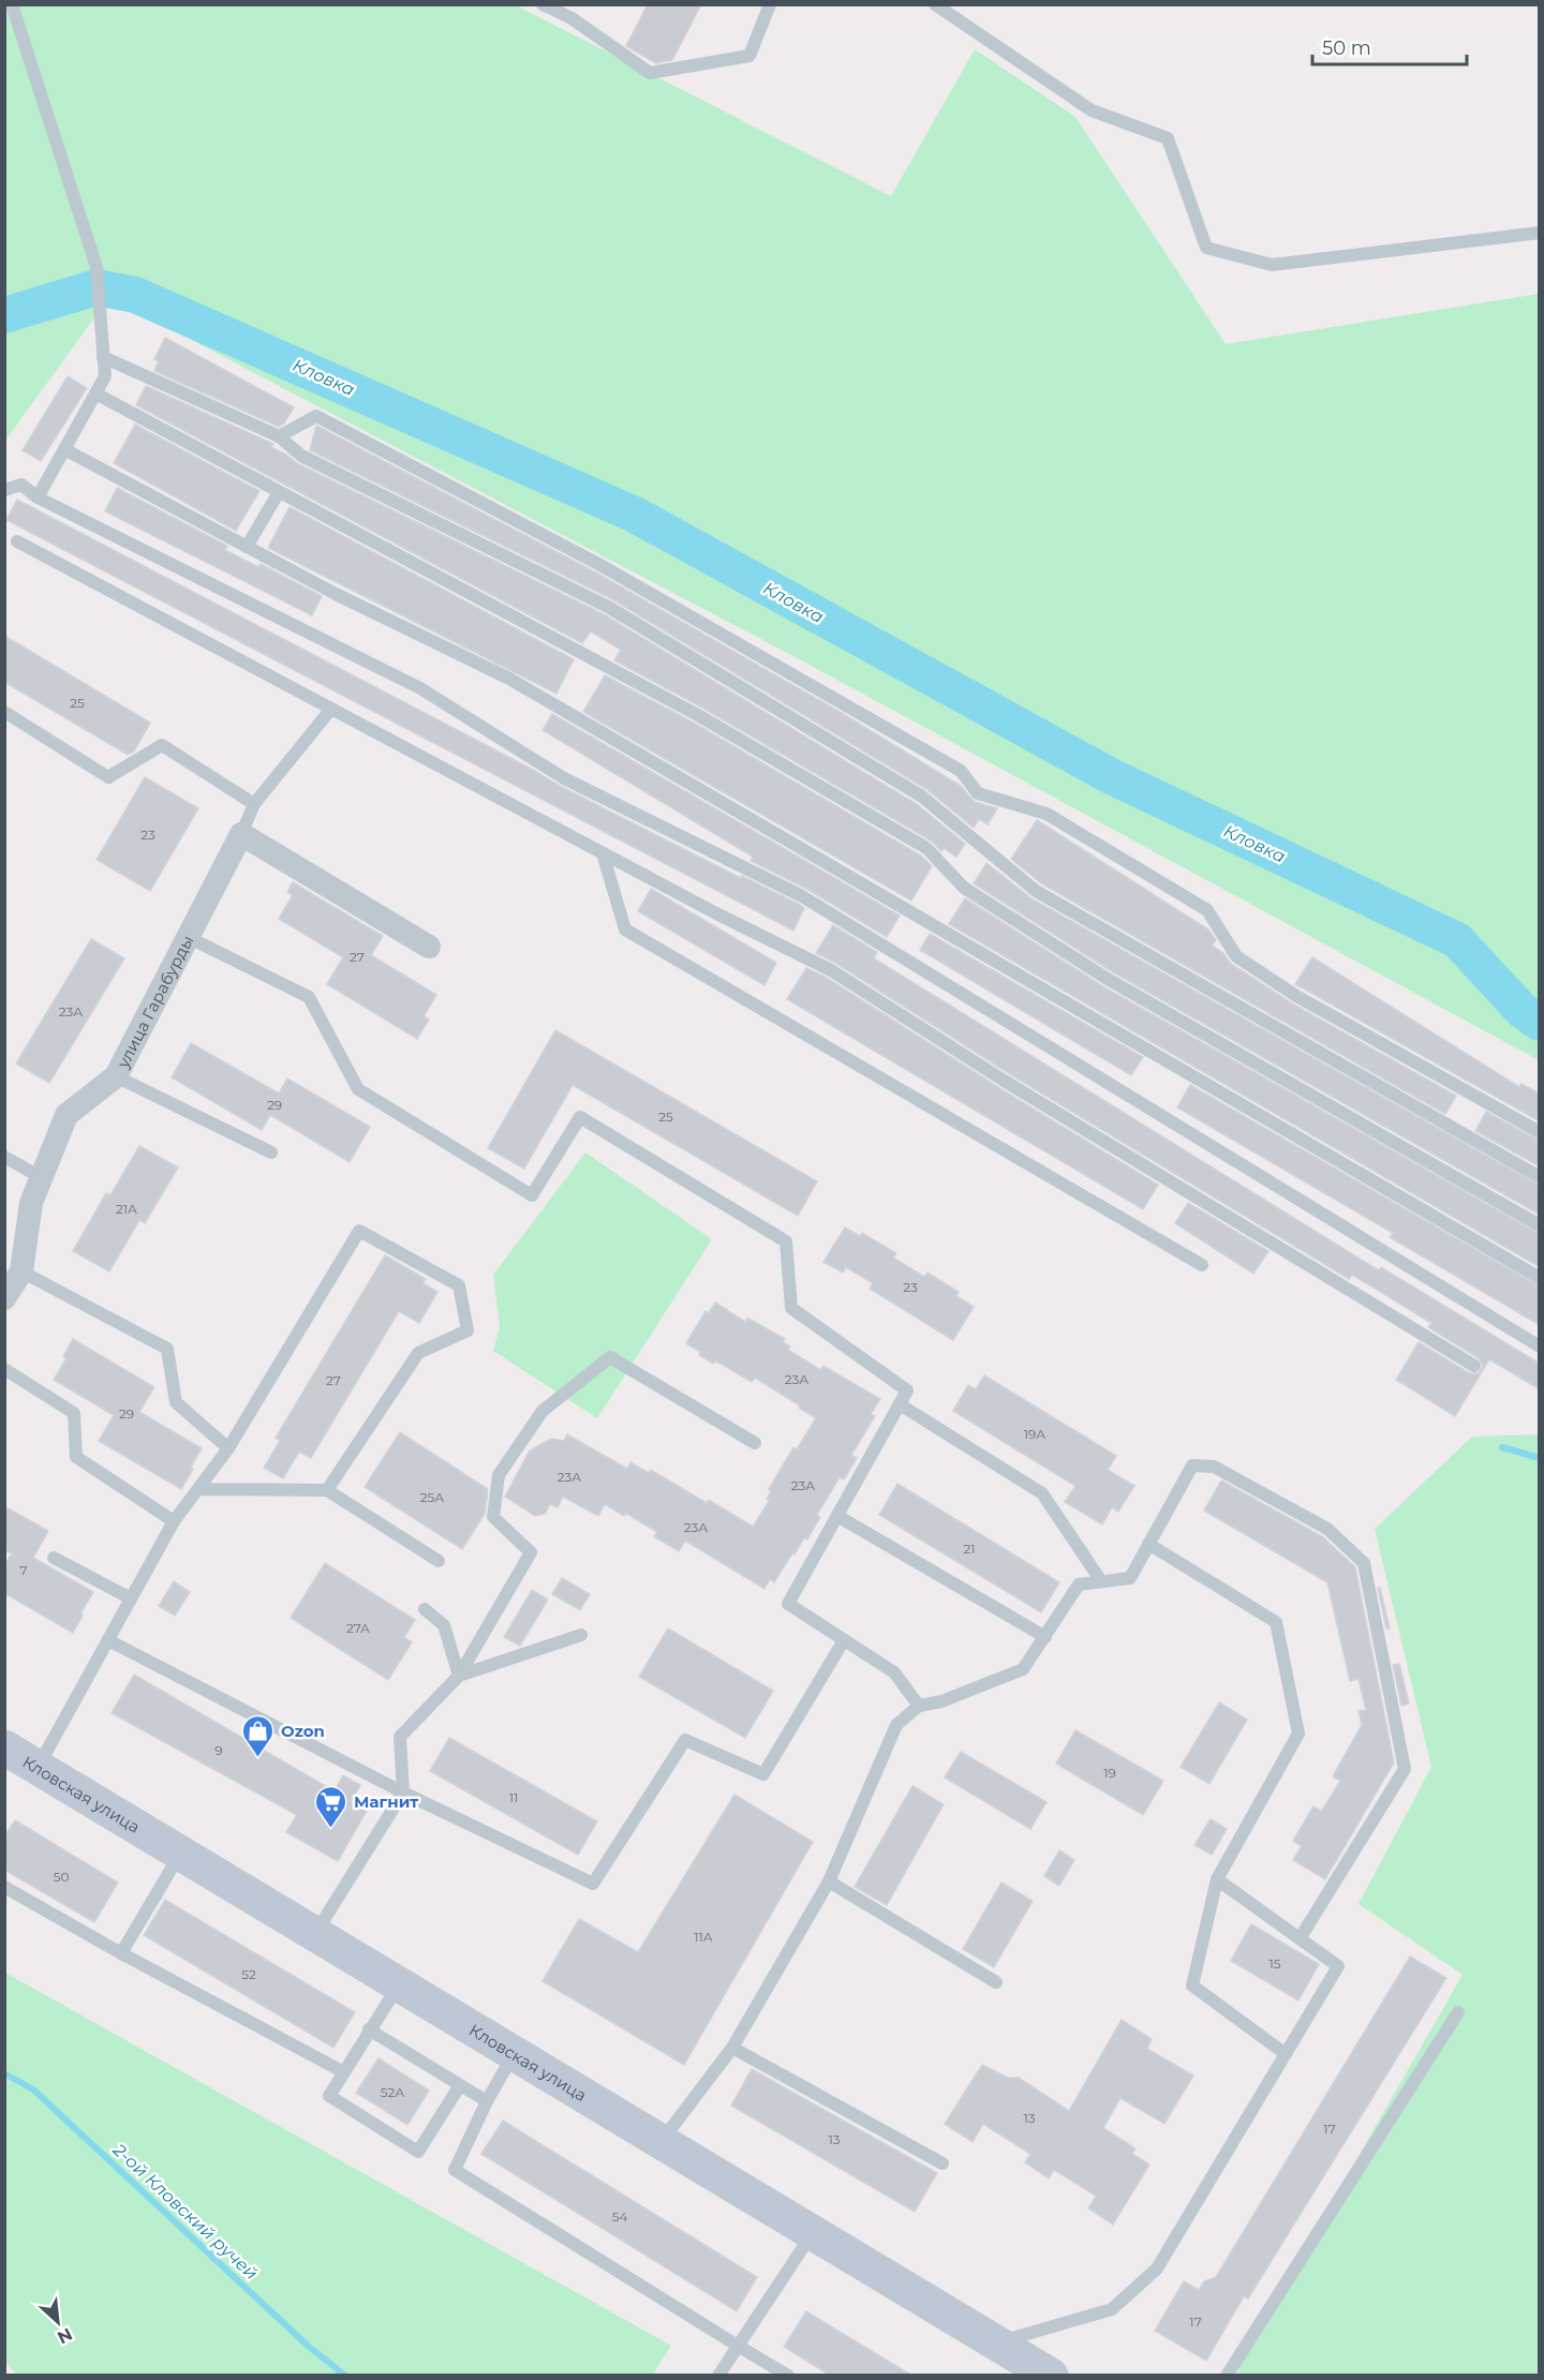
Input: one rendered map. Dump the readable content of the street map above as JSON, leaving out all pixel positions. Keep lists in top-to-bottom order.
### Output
{
  "streets": {
    "street": ["улица Гарабурды", "Кловская улица"]
  },
  "water": ["Кловка", "2-ой Кловский ручей"],
  "places": {
    "shop": ["Ozon"],
    "supermarket": ["Магнит"]
  },
  "house_numbers": [
    "25",
    "23",
    "27",
    "23А",
    "29",
    "25",
    "21А",
    "23",
    "23А",
    "27",
    "29",
    "19А",
    "23А",
    "23А",
    "25А",
    "23А",
    "21",
    "7",
    "27А",
    "9",
    "19",
    "11",
    "50",
    "11А",
    "15",
    "52",
    "52А",
    "13",
    "17",
    "13",
    "54",
    "17"
  ],
  "scale_bar": "50 m",
  "north": "bottom right"
}
